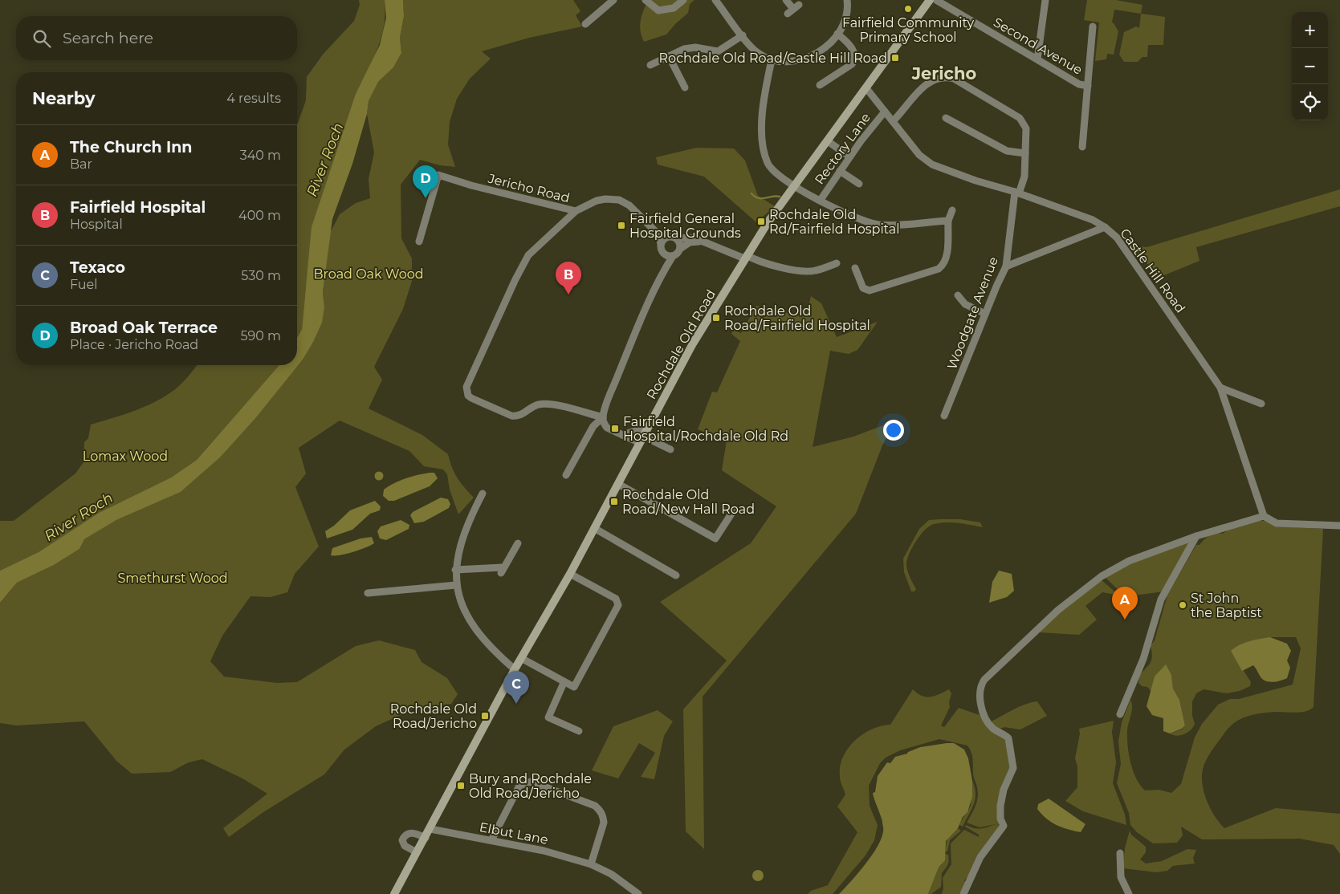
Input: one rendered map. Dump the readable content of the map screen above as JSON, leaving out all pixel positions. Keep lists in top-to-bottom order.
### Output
{
  "streets": {
    "main road": ["Rochdale Old Road"],
    "street": [
      "Second Avenue",
      "Rectory Lane",
      "Jericho Road",
      "Castle Hill Road",
      "Woodgate Avenue",
      "Elbut Lane"
    ]
  },
  "crossings": [
    ["Rectory Lane", "Castle Hill Road"],
    ["Rectory Lane", "Rochdale Old Road"],
    ["Castle Hill Road", "Woodgate Avenue"],
    ["Castle Hill Road", "Rochdale Old Road"],
    ["Rochdale Old Road", "Elbut Lane"]
  ],
  "districts": ["Jericho"],
  "water": ["River Roch"],
  "parks": ["Broad Oak Wood", "Lomax Wood", "Smethurst Wood"],
  "places": {
    "other": ["Fairfield Community Primary School", "St John the Baptist"],
    "transit": [
      "Rochdale Old Road/Castle Hill Road",
      "Rochdale Old Rd/Fairfield Hospital",
      "Fairfield General Hospital Grounds",
      "Rochdale Old Road/Fairfield Hospital",
      "Fairfield Hospital/Rochdale Old Rd",
      "Rochdale Old Road/New Hall Road",
      "Rochdale Old Road/Jericho",
      "Bury and Rochdale Old Road/Jericho"
    ]
  },
  "page": {
    "map_buttons": ["+", "−"],
    "search": "Search here",
    "heading": ["Nearby", "4 results"],
    "list": [
      {
        "mark": "A",
        "name": "The Church Inn",
        "note": "Bar",
        "value": "340 m"
      },
      {
        "mark": "B",
        "name": "Fairfield Hospital",
        "note": "Hospital",
        "value": "400 m"
      },
      {
        "mark": "C",
        "name": "Texaco",
        "note": "Fuel",
        "value": "530 m"
      },
      {
        "mark": "D",
        "name": "Broad Oak Terrace",
        "note": "Place · Jericho Road",
        "value": "590 m"
      }
    ],
    "pins": [
      "D",
      "B",
      "A",
      "C"
    ]
  }
}
